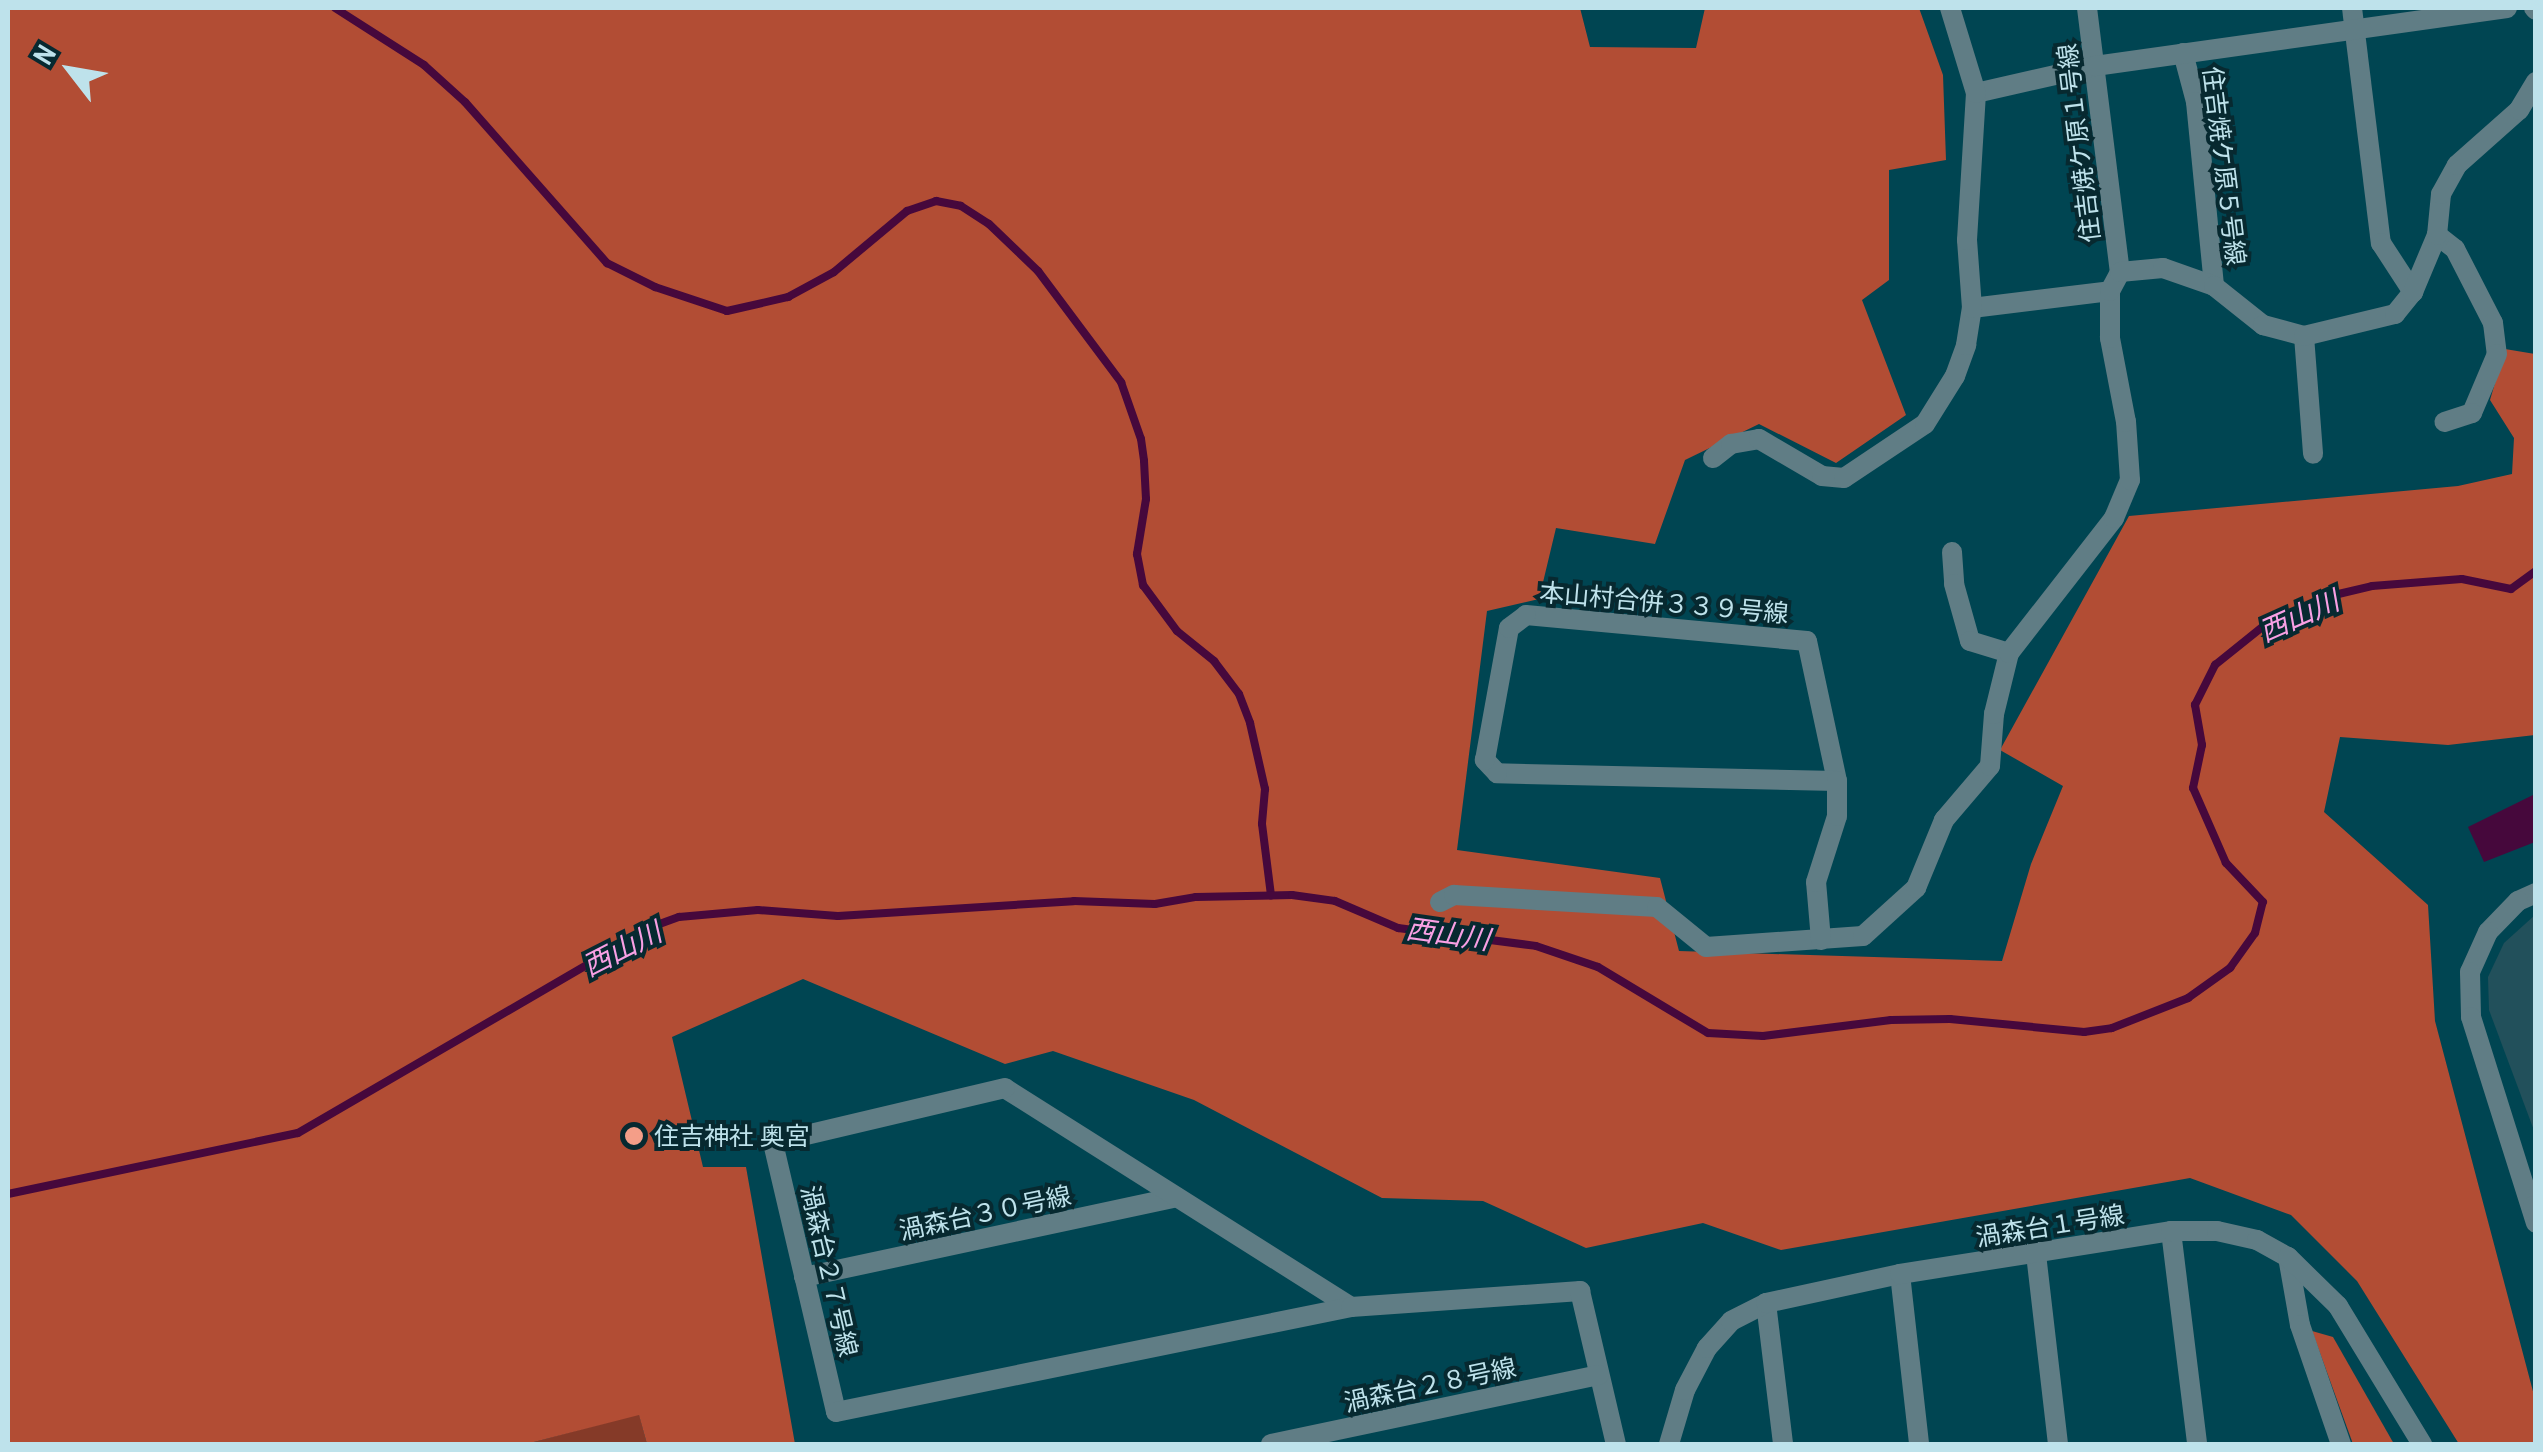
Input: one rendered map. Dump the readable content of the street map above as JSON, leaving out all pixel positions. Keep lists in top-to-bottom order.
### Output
{
  "streets": {
    "street": [
      "住吉焼ケ原１号線",
      "住吉焼ケ原５号線",
      "本山村合併３３９号線",
      "渦森台３０号線",
      "渦森台１号線",
      "渦森台２７号線",
      "渦森台２８号線"
    ]
  },
  "crossings": [
    ["渦森台３０号線", "渦森台２７号線"],
    ["渦森台２７号線", "渦森台２８号線"]
  ],
  "water": ["西山川"],
  "places": ["住吉神社 奥宮"],
  "north": "top left"
}
